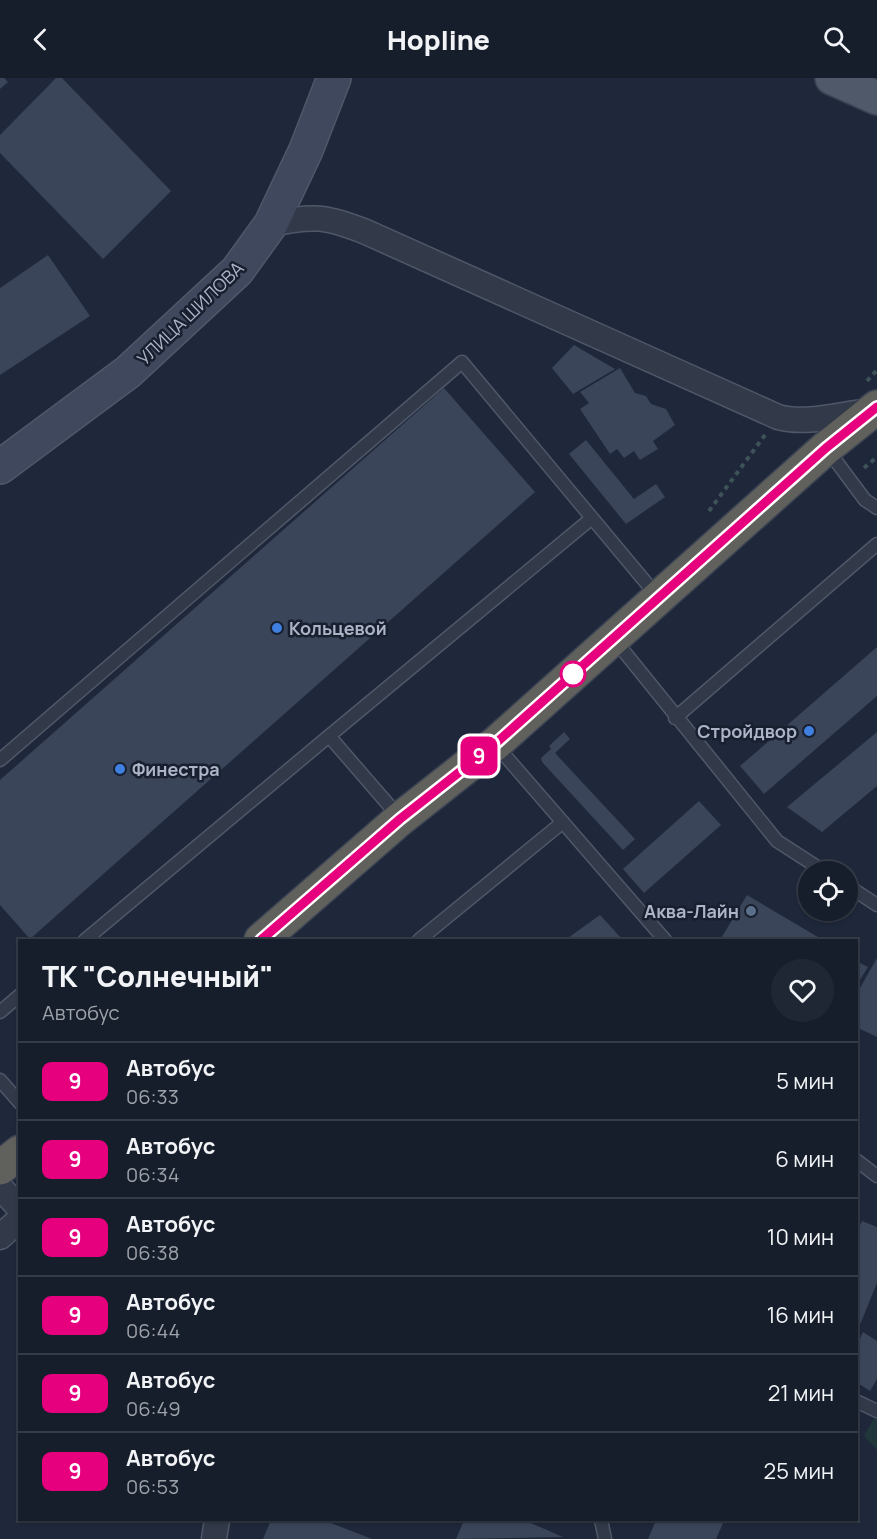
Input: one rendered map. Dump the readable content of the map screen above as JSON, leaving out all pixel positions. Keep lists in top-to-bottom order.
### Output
{
  "streets": {
    "main road": ["УЛИЦА ШИЛОВА"]
  },
  "places": [
    "Кольцевой",
    "Стройдвор",
    "Финестра",
    "Аква-Лайн"
  ],
  "lines": ["bus line 9"],
  "page": {
    "header": "Hopline",
    "on_map": "9",
    "heading": ["ТК \"Солнечный\"", "Автобус"],
    "list": [
      {
        "mark": "9",
        "name": "Автобус",
        "note": "06:33",
        "value": "5 мин"
      },
      {
        "mark": "9",
        "name": "Автобус",
        "note": "06:34",
        "value": "6 мин"
      },
      {
        "mark": "9",
        "name": "Автобус",
        "note": "06:38",
        "value": "10 мин"
      },
      {
        "mark": "9",
        "name": "Автобус",
        "note": "06:44",
        "value": "16 мин"
      },
      {
        "mark": "9",
        "name": "Автобус",
        "note": "06:49",
        "value": "21 мин"
      },
      {
        "mark": "9",
        "name": "Автобус",
        "note": "06:53",
        "value": "25 мин"
      }
    ]
  }
}
